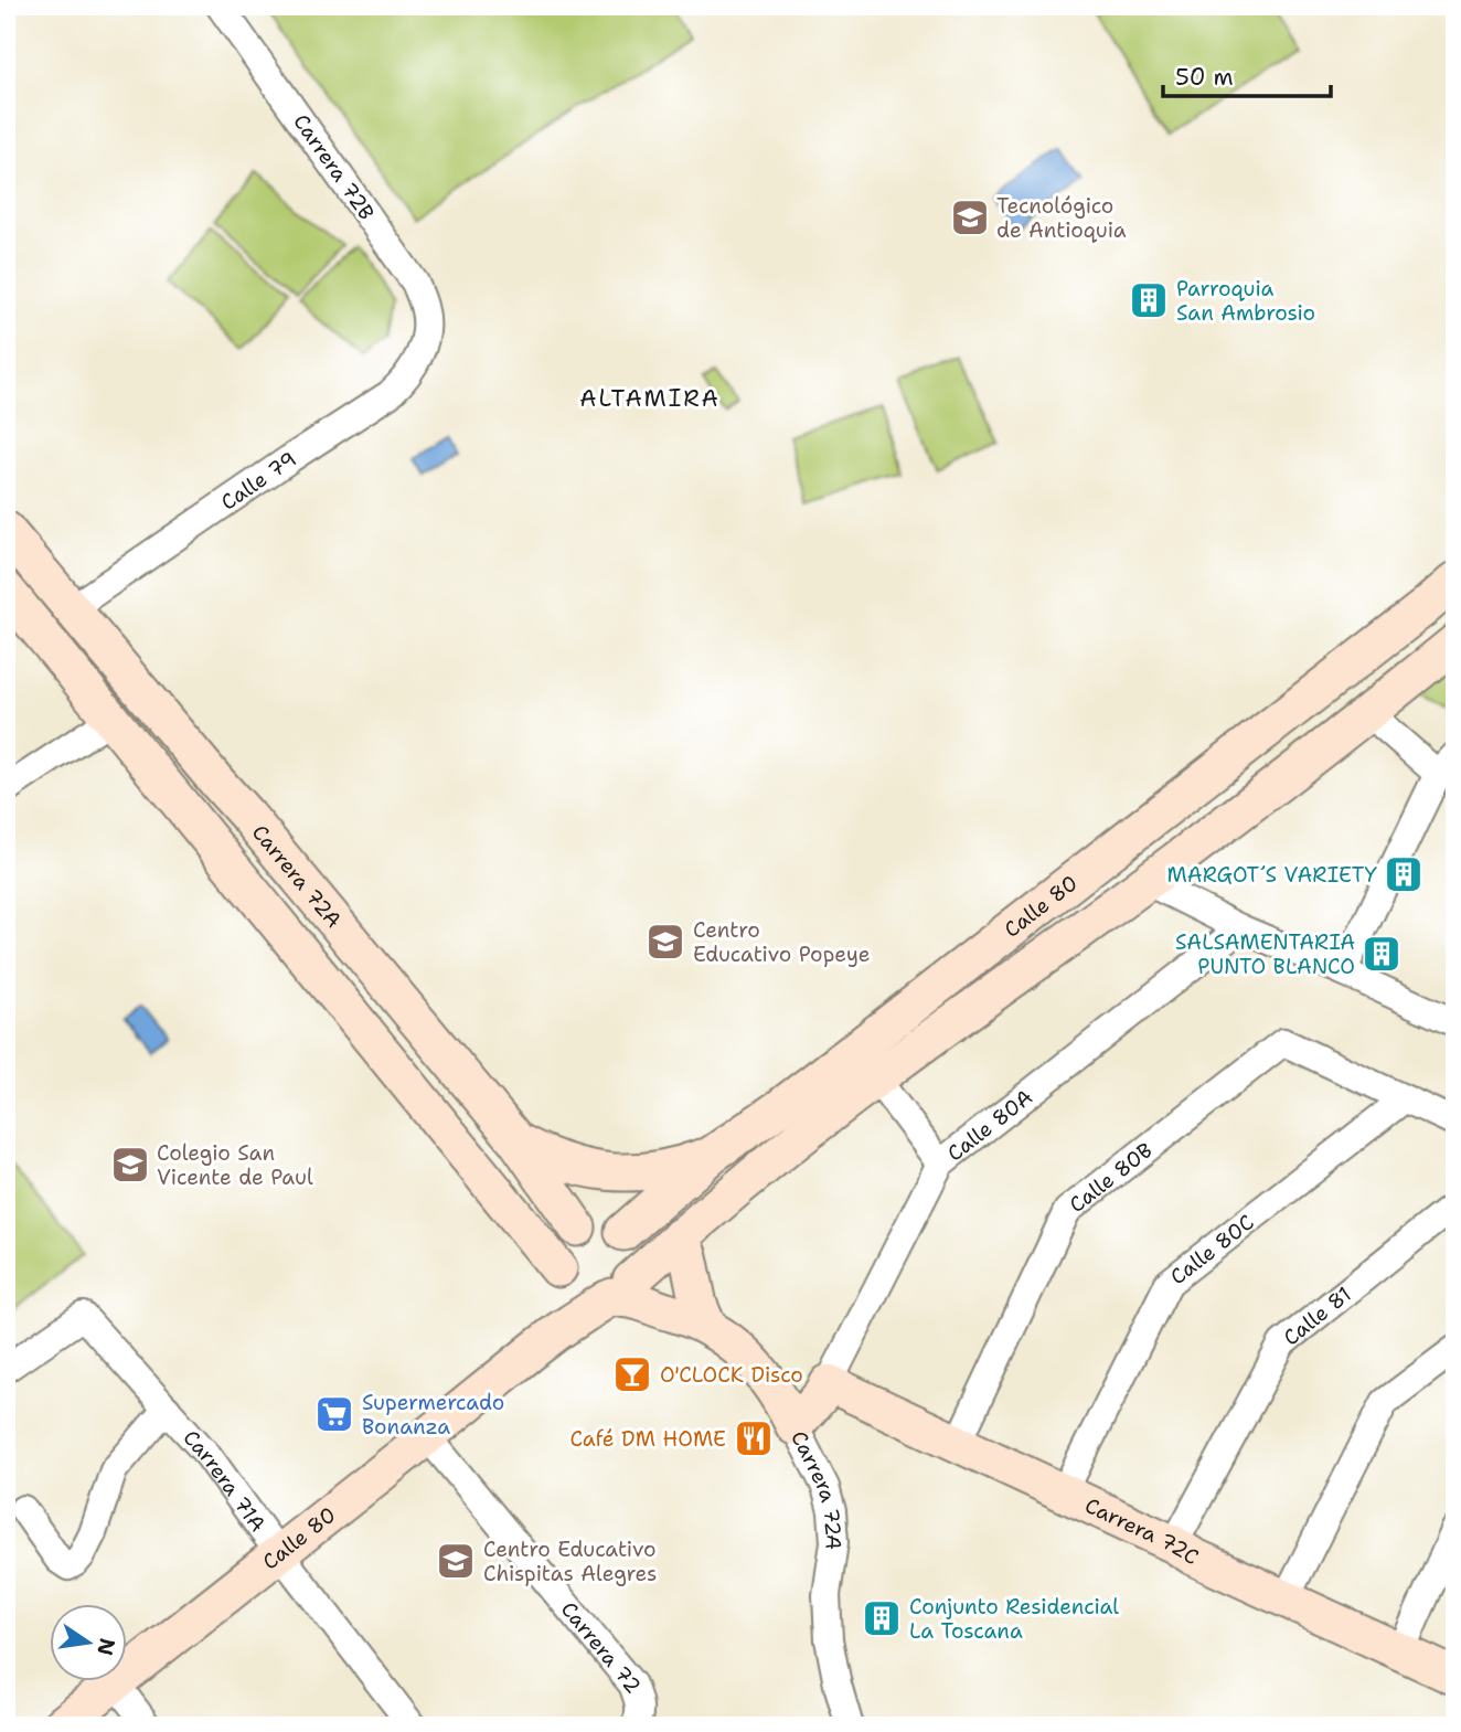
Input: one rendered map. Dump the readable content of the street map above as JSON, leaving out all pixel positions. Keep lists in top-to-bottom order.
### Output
{
  "streets": {
    "main road": [
      "Carrera 72A",
      "Calle 80",
      "Calle 80A",
      "Carrera 72C"
    ],
    "street": [
      "Carrera 72B",
      "Calle 79",
      "Calle 80B",
      "Calle 80C",
      "Calle 81",
      "Carrera 71A",
      "Carrera 72"
    ]
  },
  "crossings": [
    ["Carrera 72B", "Calle 79"],
    ["Calle 79", "Carrera 72A"],
    ["Carrera 72A", "Calle 80"],
    ["Carrera 72A", "Calle 80A"],
    ["Calle 80", "Carrera 71A"],
    ["Calle 80", "Carrera 72"],
    ["Calle 80A", "Carrera 72C"],
    ["Calle 80B", "Calle 80C"],
    ["Calle 80B", "Carrera 72C"],
    ["Calle 80C", "Carrera 72C"],
    ["Calle 81", "Carrera 72C"]
  ],
  "districts": ["ALTAMIRA"],
  "places": {
    "school or university": [
      "Tecnológico de Antioquia",
      "Centro Educativo Popeye",
      "Colegio San Vicente de Paul",
      "Centro Educativo Chispitas Alegres"
    ],
    "building": [
      "Parroquia San Ambrosio",
      "MARGOT´S VARIETY",
      "SALSAMENTARIA PUNTO BLANCO",
      "Conjunto Residencial La Toscana"
    ],
    "bar": ["O'CLOCK Disco"],
    "supermarket": ["Supermercado Bonanza"],
    "restaurant": ["Café DM HOME"]
  },
  "scale_bar": "50 m",
  "north": "right"
}
